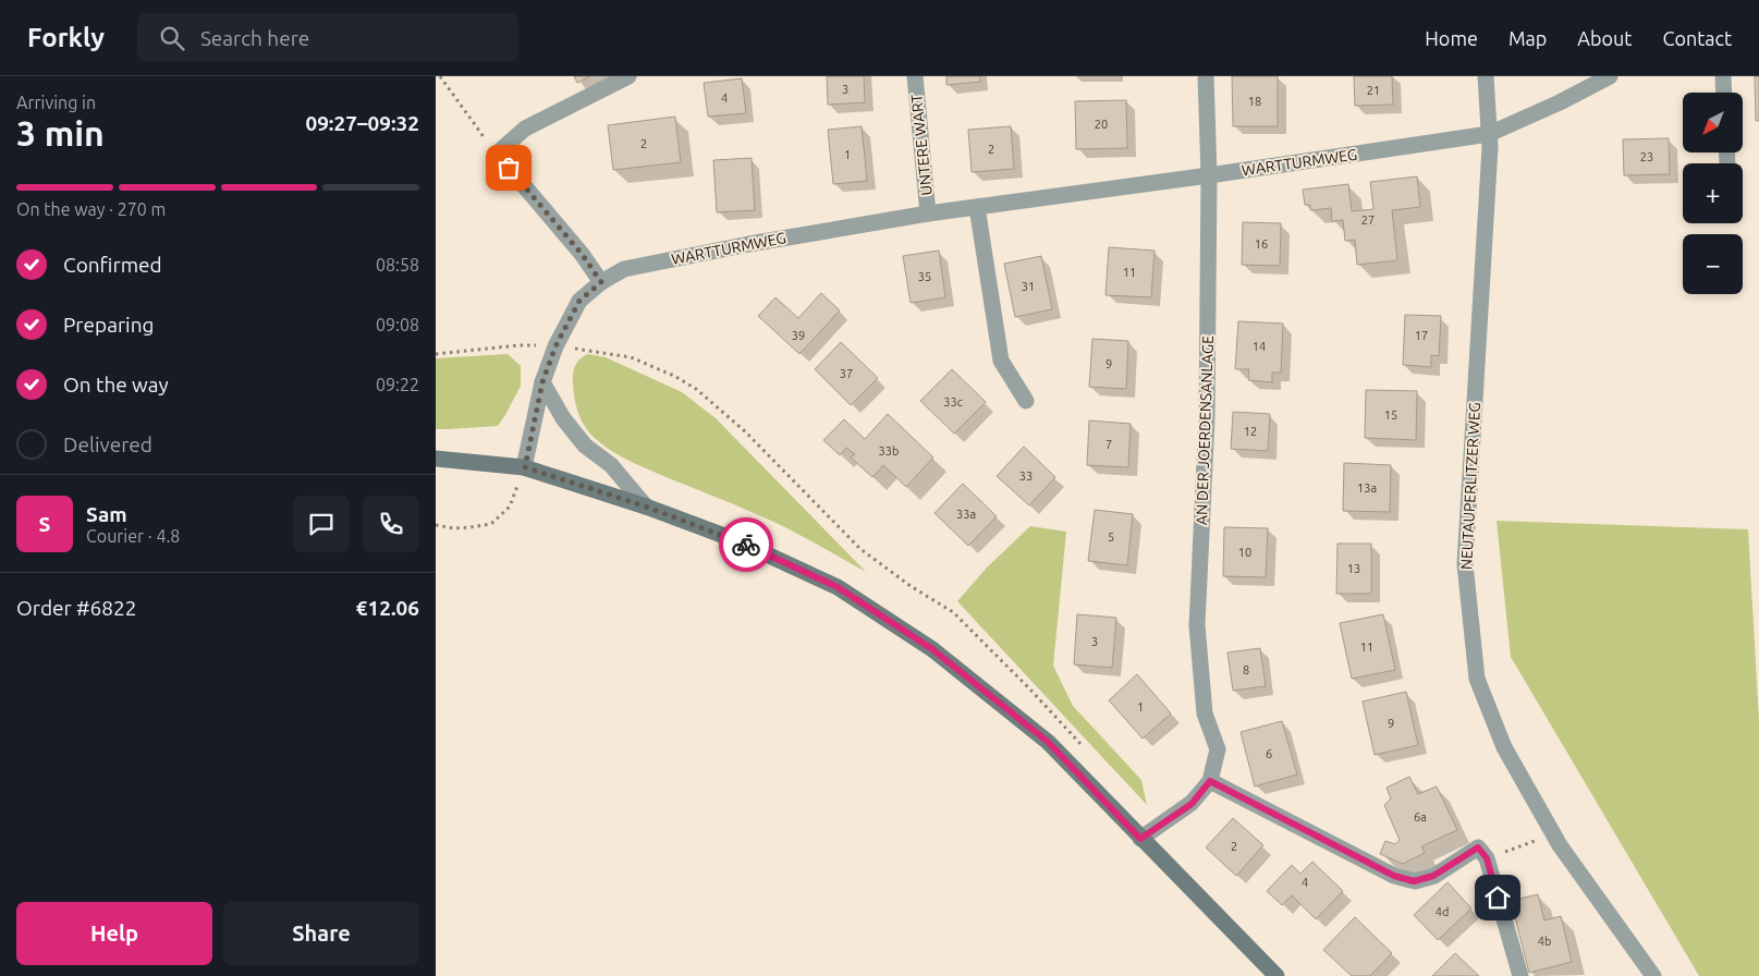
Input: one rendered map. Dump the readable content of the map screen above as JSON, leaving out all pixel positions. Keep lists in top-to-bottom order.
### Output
{
  "streets": {
    "street": [
      "UNTERE WART",
      "WARTTURMWEG",
      "AN DER JOERDENSANLAGE",
      "NEUTAUPERLITZER WEG"
    ]
  },
  "crossings": [
    ["UNTERE WART", "WARTTURMWEG"],
    ["WARTTURMWEG", "AN DER JOERDENSANLAGE"],
    ["WARTTURMWEG", "NEUTAUPERLITZER WEG"]
  ],
  "house_numbers": [
    "3",
    "21",
    "4",
    "18",
    "20",
    "2",
    "2",
    "1",
    "23",
    "27",
    "16",
    "11",
    "35",
    "31",
    "39",
    "17",
    "14",
    "9",
    "37",
    "33c",
    "15",
    "12",
    "7",
    "33b",
    "33",
    "13a",
    "33a",
    "5",
    "10",
    "13",
    "3",
    "11",
    "8",
    "1",
    "9",
    "6",
    "6a",
    "2",
    "4",
    "4d",
    "4b"
  ],
  "north": "bottom left",
  "page": {
    "header": "Forkly",
    "search": "Search here",
    "nav": [
      "Home",
      "Map",
      "About",
      "Contact"
    ],
    "heading": ["3 min", "Arriving in", "09:27–09:32"],
    "panel": [
      "Sam",
      "Courier · 4.8",
      "Order #6822",
      "€12.06"
    ],
    "map_buttons": ["+", "−"],
    "bar": "On the way · 270 m",
    "list": [
      ["Confirmed", "08:58"],
      ["Preparing", "09:08"],
      ["On the way", "09:22"],
      "Delivered"
    ],
    "round": "S",
    "buttons": ["Help", "Share"]
  }
}
